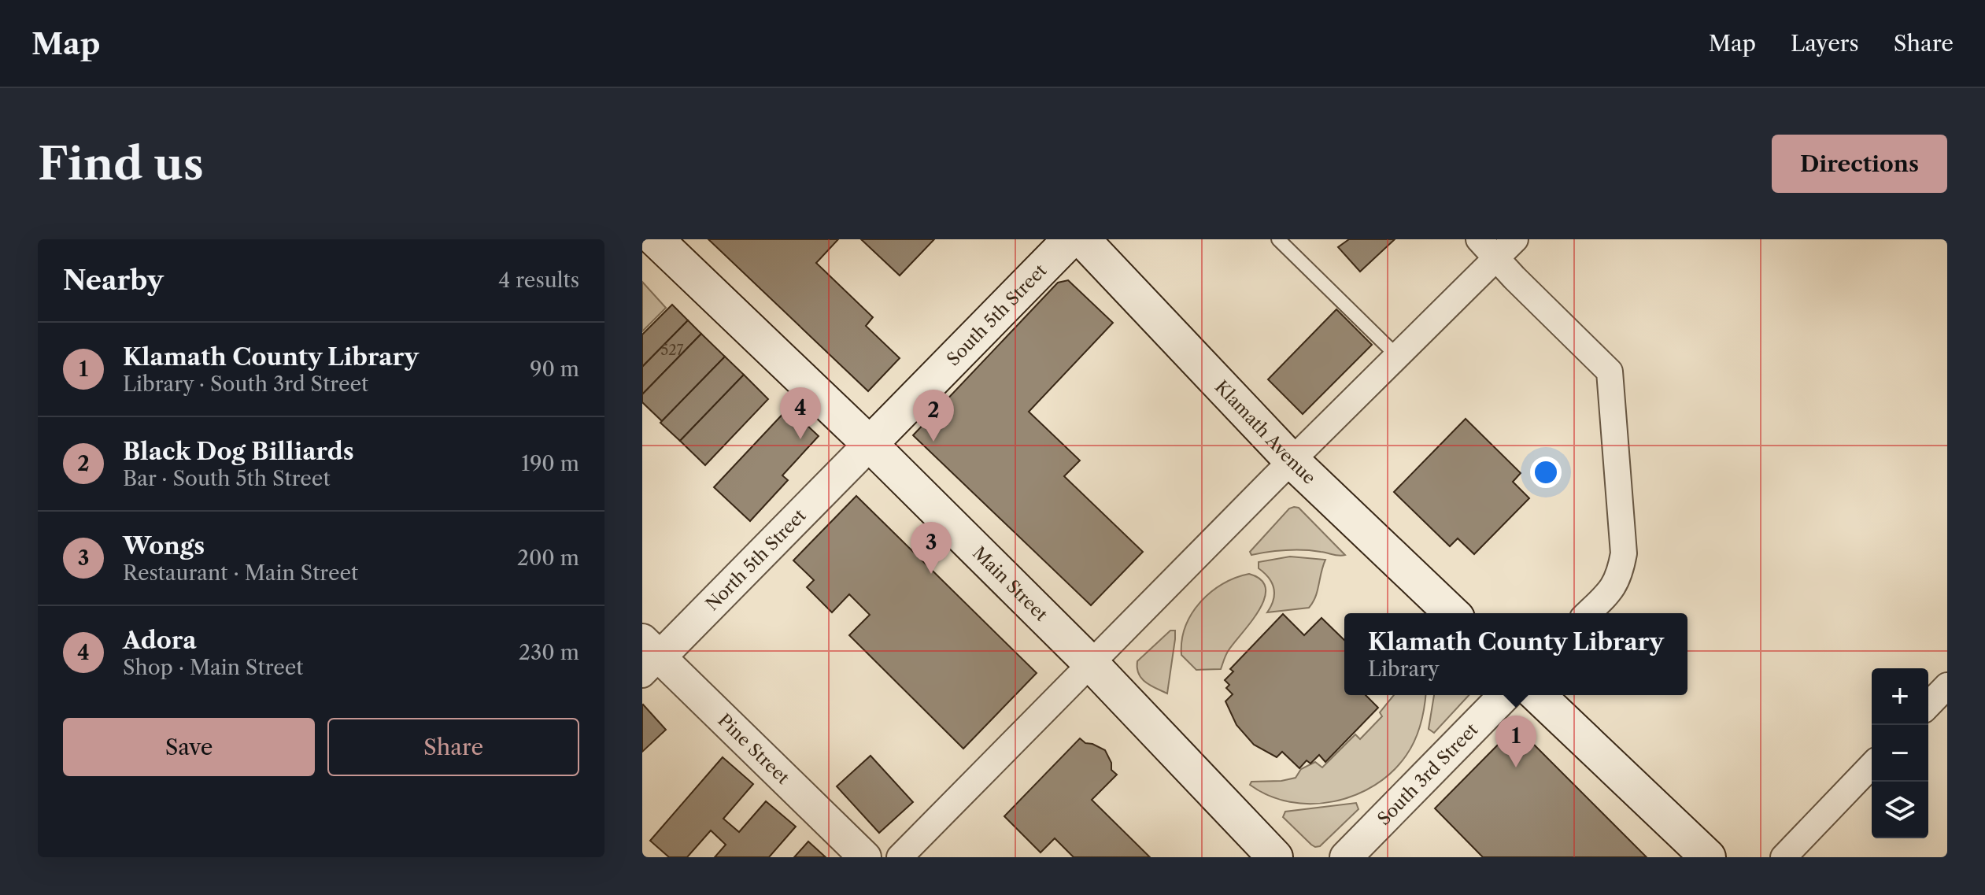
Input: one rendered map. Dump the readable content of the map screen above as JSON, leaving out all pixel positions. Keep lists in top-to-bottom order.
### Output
{
  "streets": {
    "main road": ["South 5th Street", "Klamath Avenue", "Main Street"],
    "street": ["North 5th Street", "Pine Street", "South 3rd Street"]
  },
  "crossings": [
    ["South 5th Street", "North 5th Street"],
    ["South 5th Street", "Main Street"],
    ["North 5th Street", "Main Street"],
    ["North 5th Street", "Pine Street"]
  ],
  "house_numbers": ["527"],
  "page": {
    "header": "Map",
    "nav": ["Map", "Layers", "Share"],
    "buttons": [
      "Directions",
      ["Save", "Share"]
    ],
    "title": "Find us",
    "heading": ["Nearby", "4 results"],
    "list": [
      {
        "mark": "1",
        "name": "Klamath County Library",
        "note": "Library · South 3rd Street",
        "value": "90 m"
      },
      {
        "mark": "2",
        "name": "Black Dog Billiards",
        "note": "Bar · South 5th Street",
        "value": "190 m"
      },
      {
        "mark": "3",
        "name": "Wongs",
        "note": "Restaurant · Main Street",
        "value": "200 m"
      },
      {
        "mark": "4",
        "name": "Adora",
        "note": "Shop · Main Street",
        "value": "230 m"
      }
    ],
    "pins": [
      "4",
      "2",
      "3",
      "1"
    ],
    "popup": ["Klamath County Library", "Library"],
    "map_buttons": ["+", "−"]
  }
}
